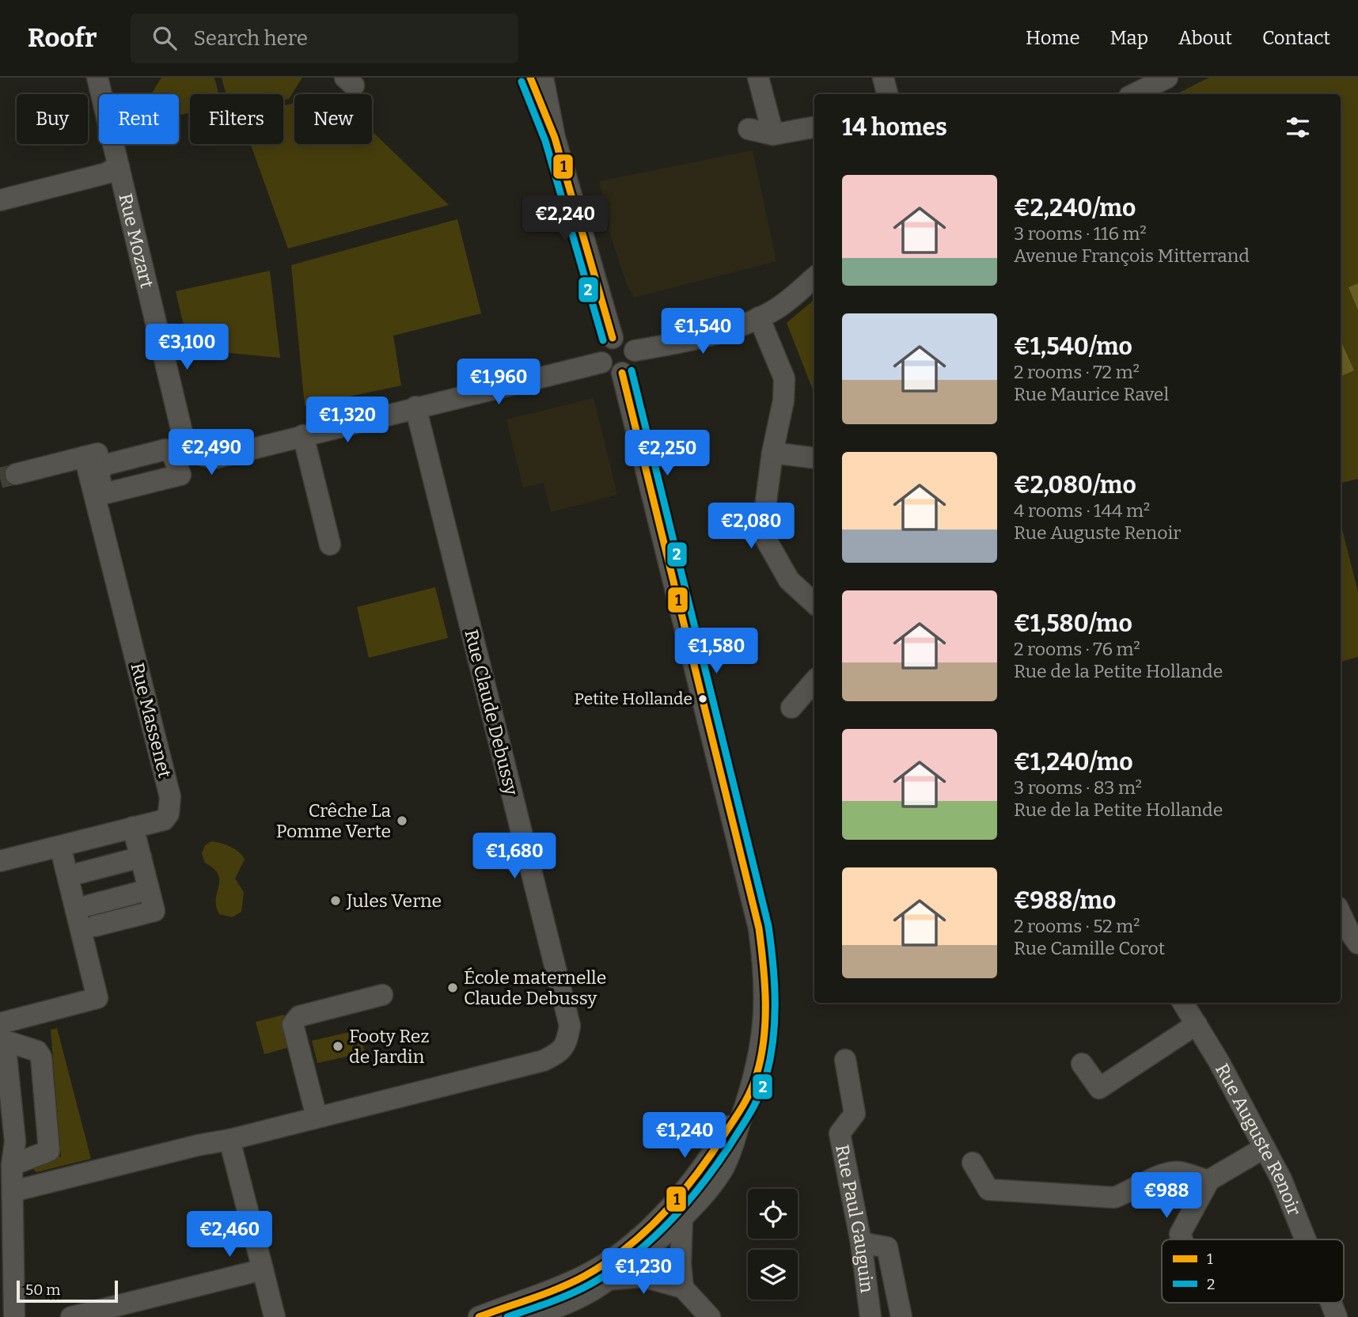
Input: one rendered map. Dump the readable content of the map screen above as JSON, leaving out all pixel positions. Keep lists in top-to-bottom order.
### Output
{
  "streets": {
    "street": [
      "Rue Mozart",
      "Rue Claude Debussy",
      "Rue Massenet",
      "Rue Auguste Renoir",
      "Rue Paul Gauguin"
    ]
  },
  "places": [
    "Petite Hollande",
    "Crêche La Pomme Verte",
    "Jules Verne",
    "École maternelle Claude Debussy",
    "Footy Rez de Jardin"
  ],
  "lines": ["transit line 1", "transit line 2"],
  "legend": ["1", "2"],
  "scale_bar": "50 m",
  "page": {
    "header": "Roofr",
    "search": "Search here",
    "nav": [
      "Home",
      "Map",
      "About",
      "Contact"
    ],
    "chip": [
      "Buy",
      "Rent",
      "Filters",
      "New"
    ],
    "heading": "14 homes",
    "list": [
      {
        "name": "€2,240/mo",
        "note": "3 rooms · 116 m² · Avenue François Mitterrand"
      },
      {
        "name": "€1,540/mo",
        "note": "2 rooms · 72 m² · Rue Maurice Ravel"
      },
      {
        "name": "€2,080/mo",
        "note": "4 rooms · 144 m² · Rue Auguste Renoir"
      },
      {
        "name": "€1,580/mo",
        "note": "2 rooms · 76 m² · Rue de la Petite Hollande"
      },
      {
        "name": "€1,240/mo",
        "note": "3 rooms · 83 m² · Rue de la Petite Hollande"
      },
      {
        "name": "€988/mo",
        "note": "2 rooms · 52 m² · Rue Camille Corot"
      }
    ],
    "price": [
      "€2,240",
      "€1,540",
      "€3,100",
      "€1,960",
      "€1,320",
      "€2,490",
      "€2,250",
      "€2,080",
      "€1,580",
      "€1,680",
      "€1,240",
      "€988",
      "€2,460",
      "€1,230"
    ],
    "scale": "50 m"
  }
}
